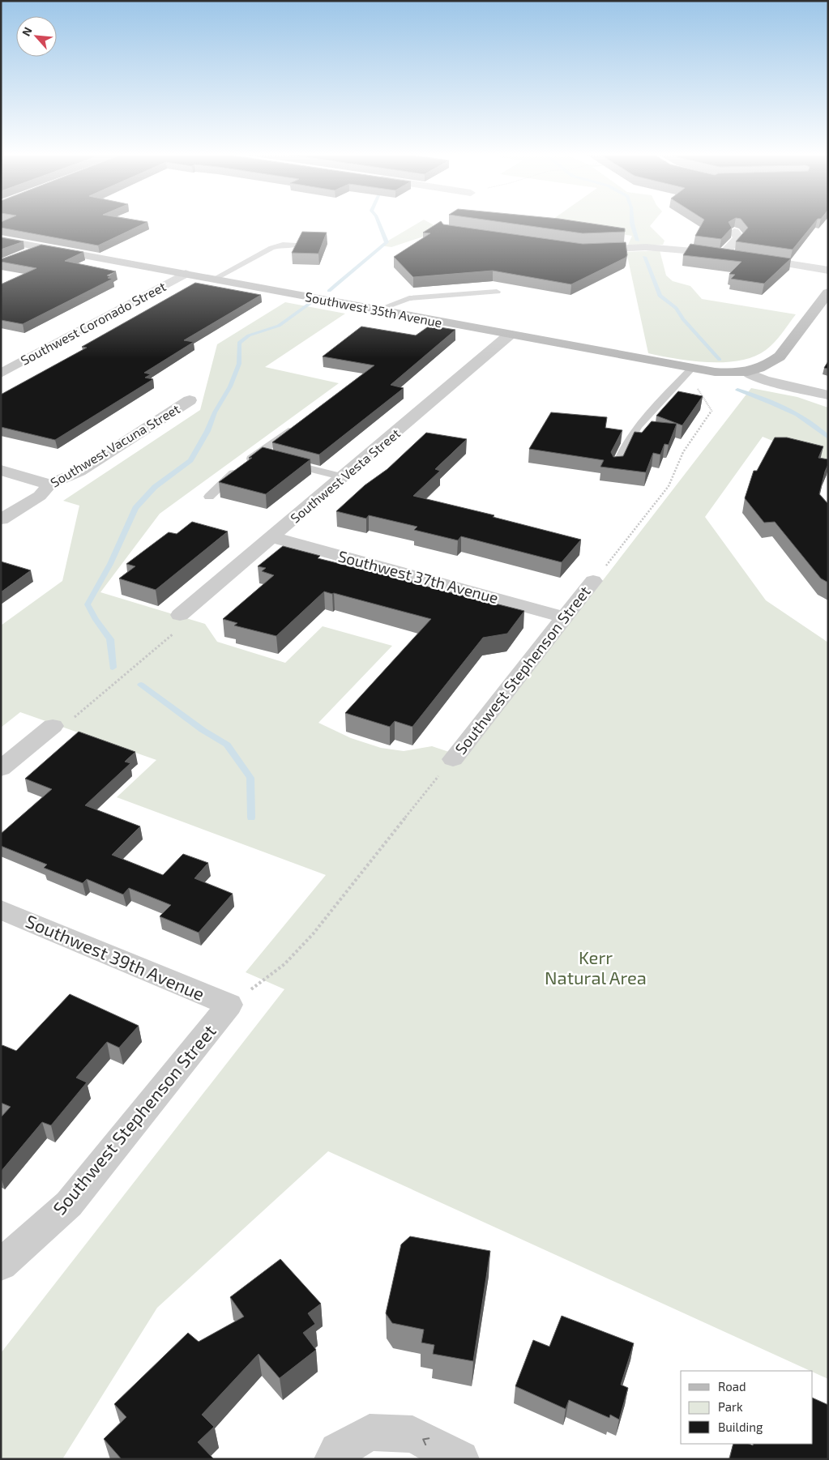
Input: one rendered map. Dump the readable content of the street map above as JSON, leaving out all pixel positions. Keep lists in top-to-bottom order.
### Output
{
  "streets": {
    "street": [
      "Southwest 35th Avenue",
      "Southwest Coronado Street",
      "Southwest Vacuna Street",
      "Southwest Vesta Street",
      "Southwest 37th Avenue",
      "Southwest Stephenson Street",
      "Southwest 39th Avenue"
    ]
  },
  "crossings": [
    ["Southwest 35th Avenue", "Southwest Coronado Street"],
    ["Southwest 35th Avenue", "Southwest Vesta Street"],
    ["Southwest Vesta Street", "Southwest 37th Avenue"],
    ["Southwest 37th Avenue", "Southwest Stephenson Street"],
    ["Southwest Stephenson Street", "Southwest 39th Avenue"]
  ],
  "parks": ["Kerr Natural Area"],
  "legend": ["Road", "Park", "Building"],
  "north": "top left"
}
